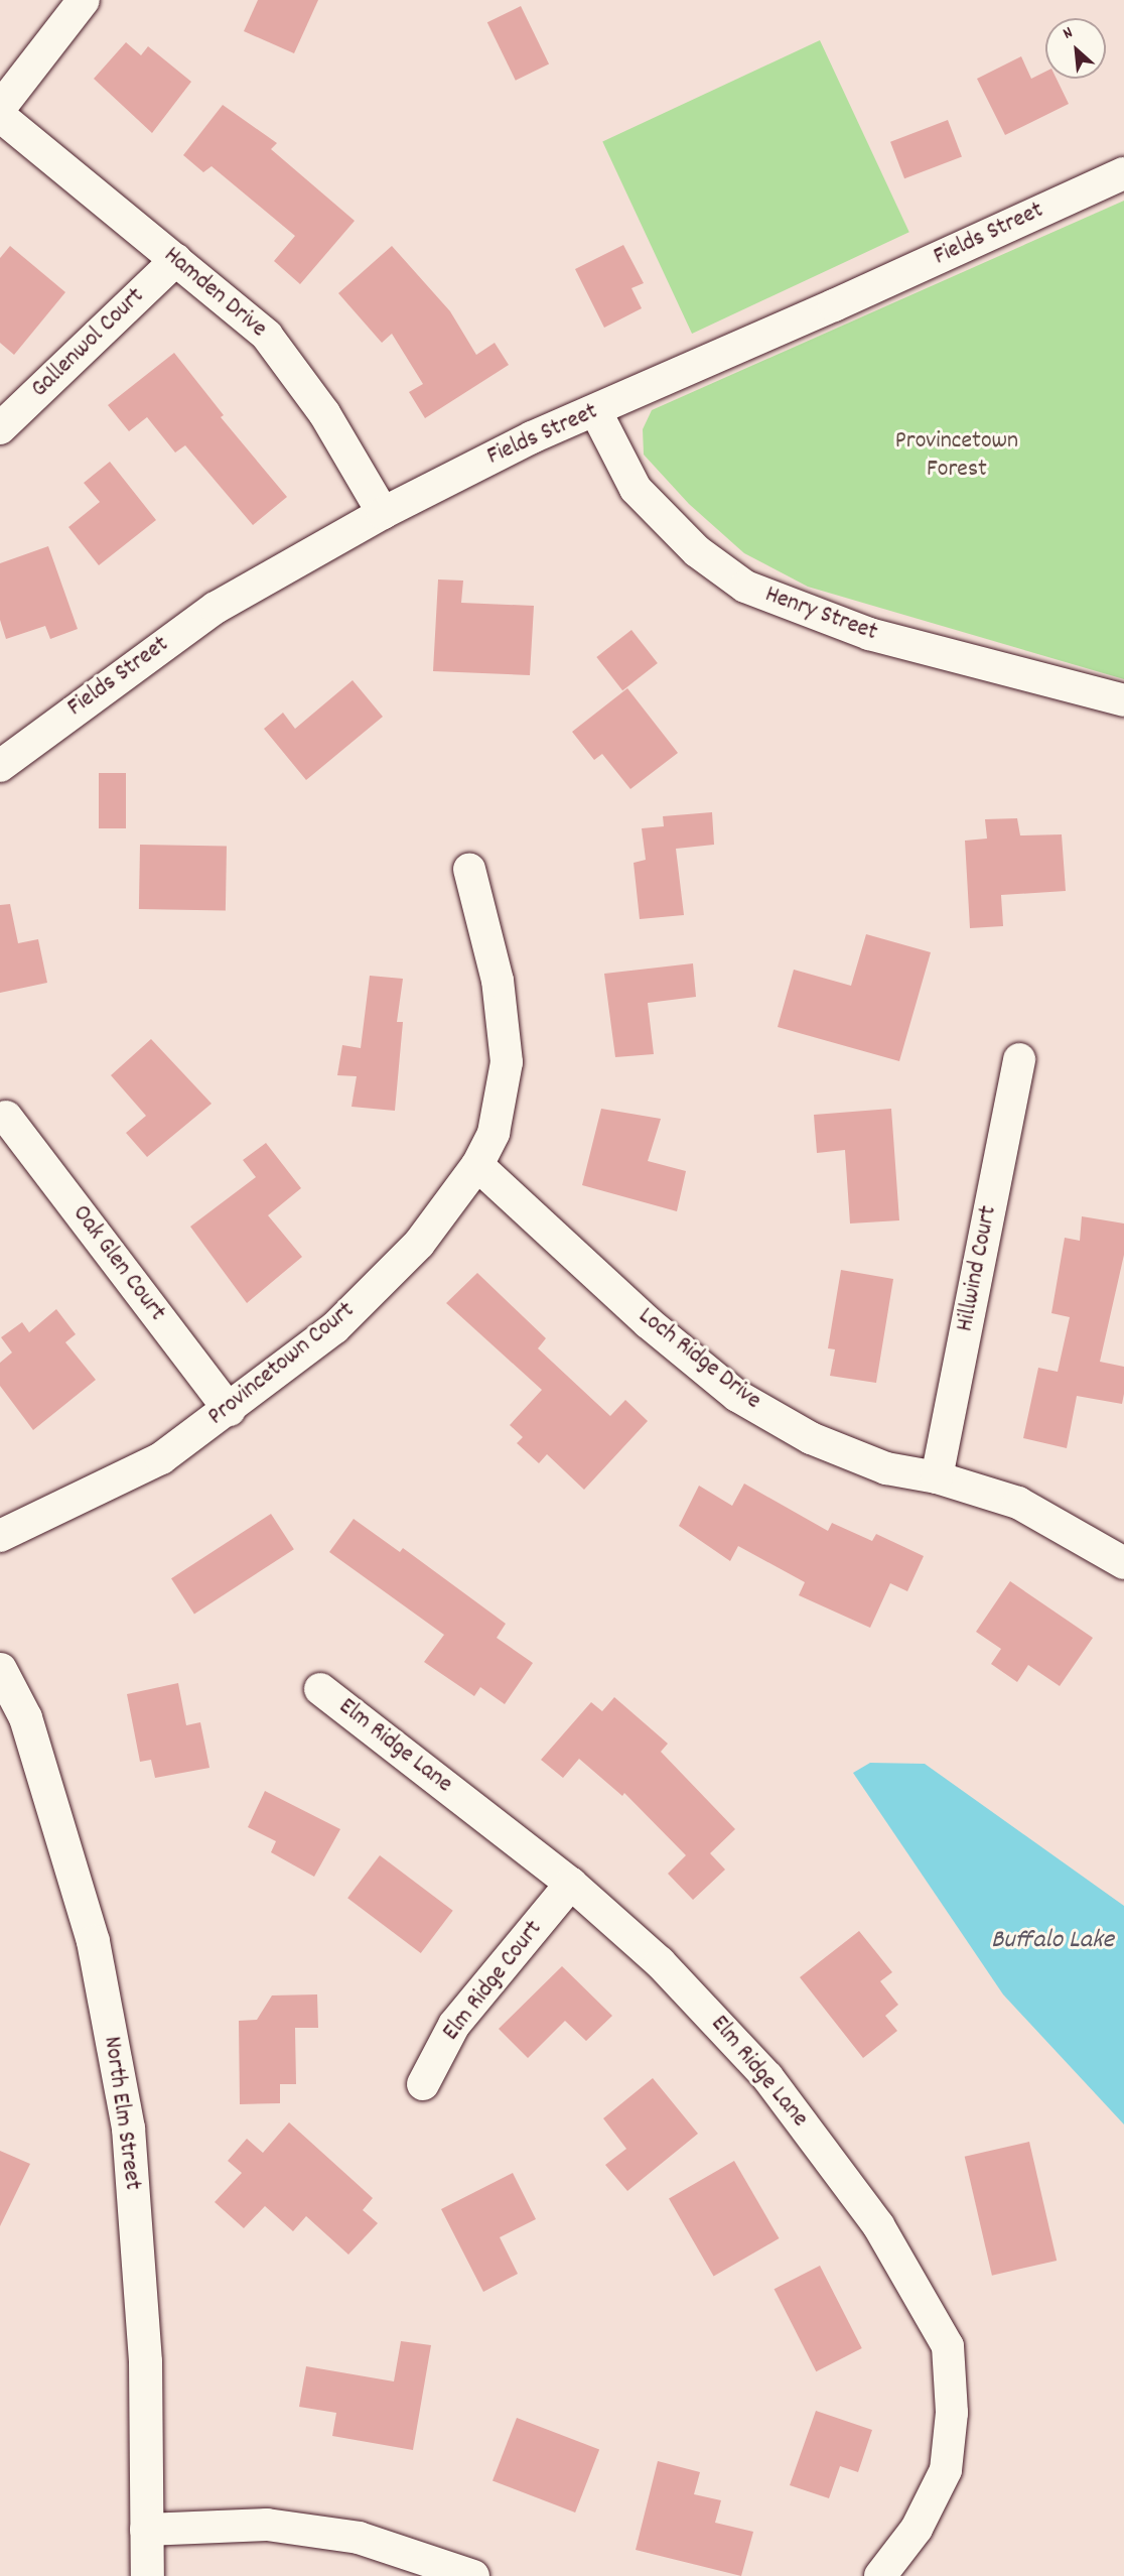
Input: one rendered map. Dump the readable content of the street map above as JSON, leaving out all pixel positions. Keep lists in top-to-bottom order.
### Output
{
  "streets": {
    "main road": ["North Elm Street"],
    "street": [
      "Fields Street",
      "Hamden Drive",
      "Gallenwol Court",
      "Henry Street",
      "Oak Glen Court",
      "Hillwind Court",
      "Loch Ridge Drive",
      "Provincetown Court",
      "Elm Ridge Lane",
      "Elm Ridge Court"
    ]
  },
  "crossings": [
    ["Fields Street", "Hamden Drive"],
    ["Fields Street", "Henry Street"],
    ["Hamden Drive", "Gallenwol Court"],
    ["Oak Glen Court", "Provincetown Court"],
    ["Hillwind Court", "Loch Ridge Drive"],
    ["Loch Ridge Drive", "Provincetown Court"],
    ["Elm Ridge Lane", "Elm Ridge Court"]
  ],
  "water": ["Buffalo Lake"],
  "parks": ["Provincetown Forest"],
  "north": "top left"
}
